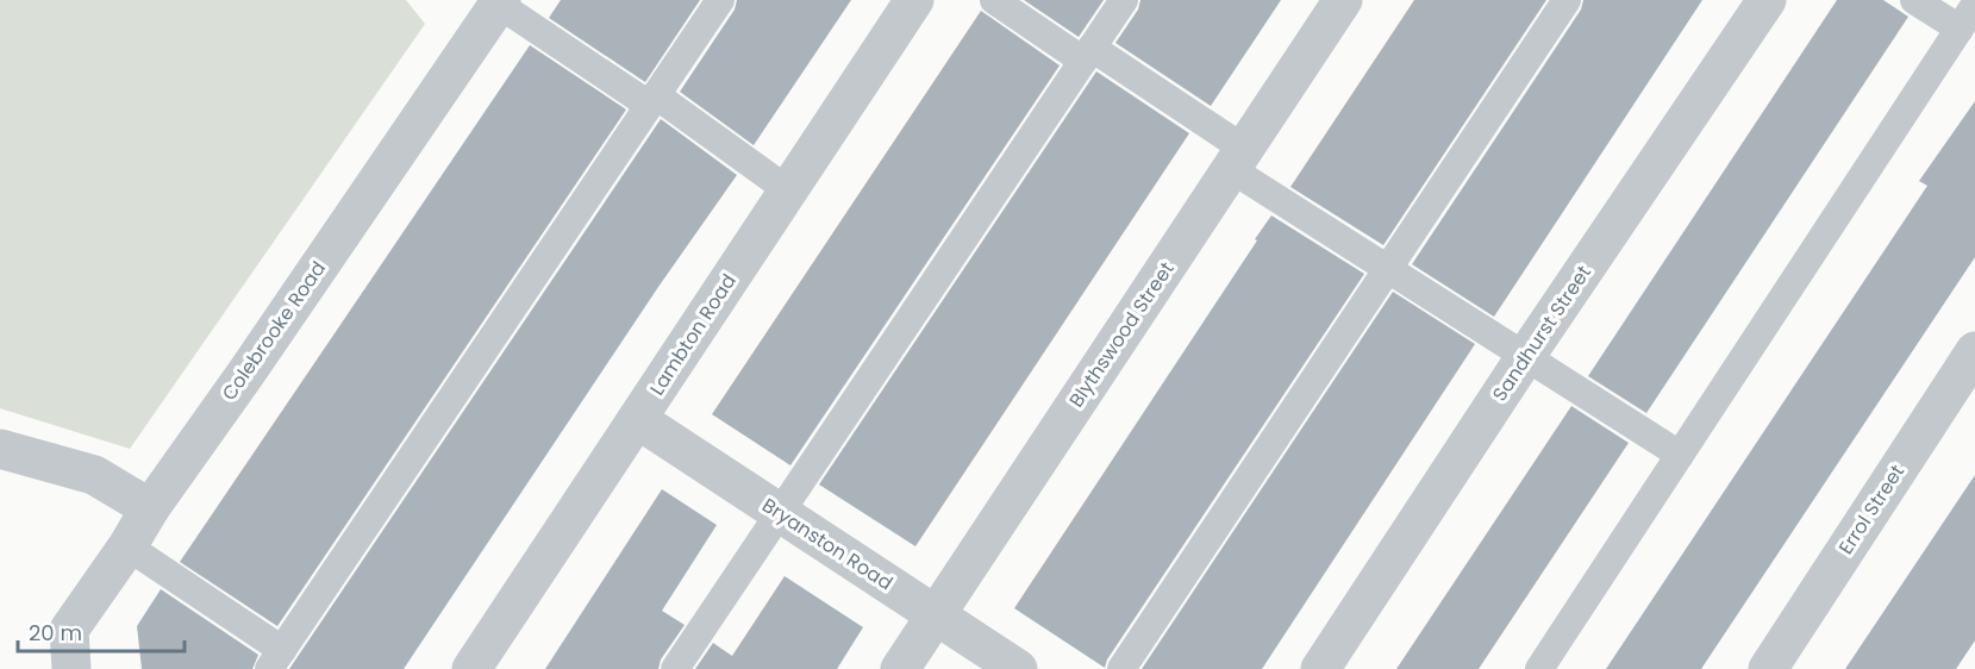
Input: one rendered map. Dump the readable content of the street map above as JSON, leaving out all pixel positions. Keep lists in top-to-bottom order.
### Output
{
  "streets": {
    "street": [
      "Colebrooke Road",
      "Sandhurst Street",
      "Lambton Road",
      "Blythswood Street",
      "Errol Street",
      "Bryanston Road"
    ]
  },
  "crossings": [
    ["Lambton Road", "Bryanston Road"],
    ["Blythswood Street", "Bryanston Road"]
  ],
  "scale_bar": "20 m"
}
